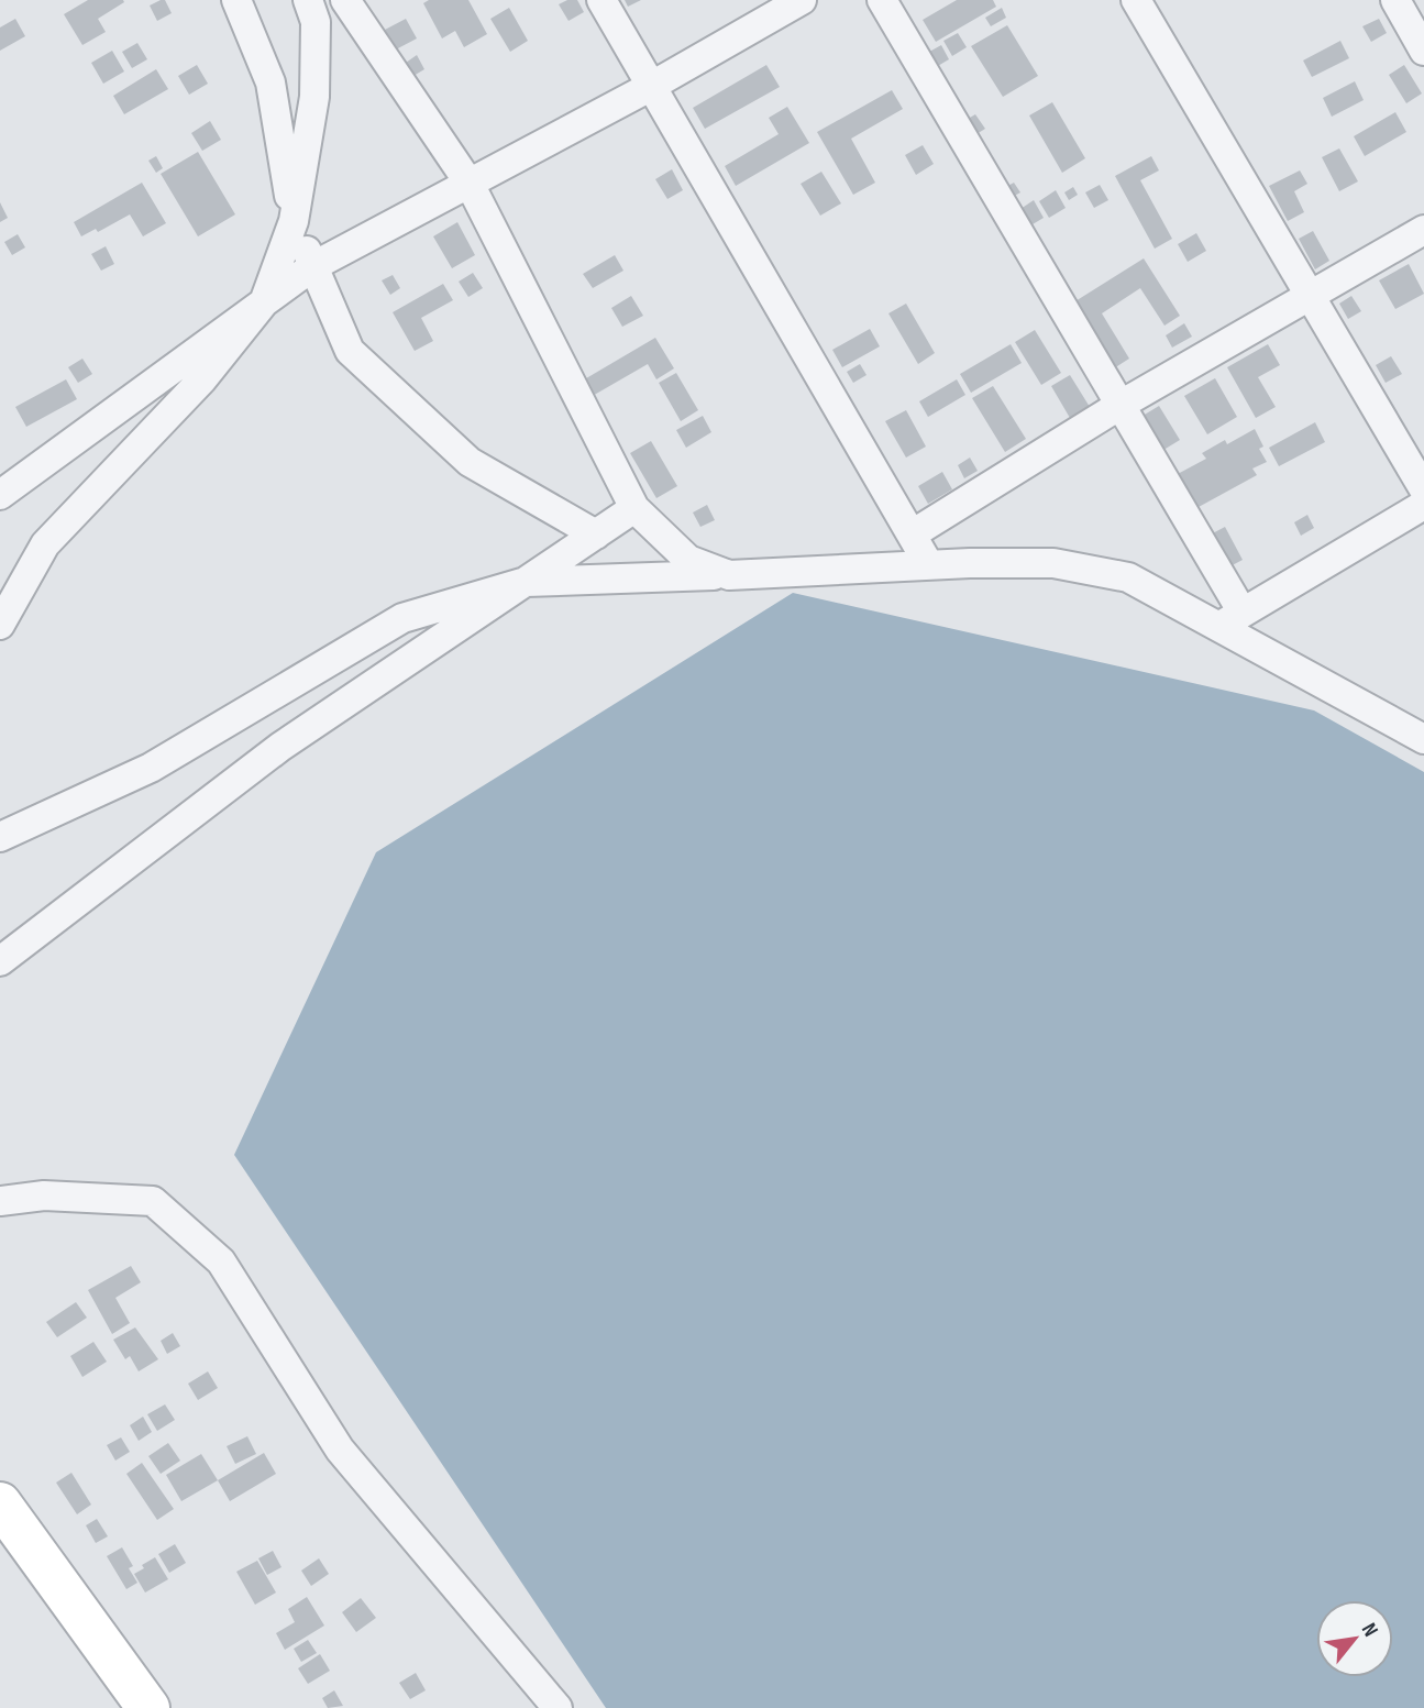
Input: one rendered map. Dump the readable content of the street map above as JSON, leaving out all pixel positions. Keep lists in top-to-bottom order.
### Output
{
  "north": "top right"
}
